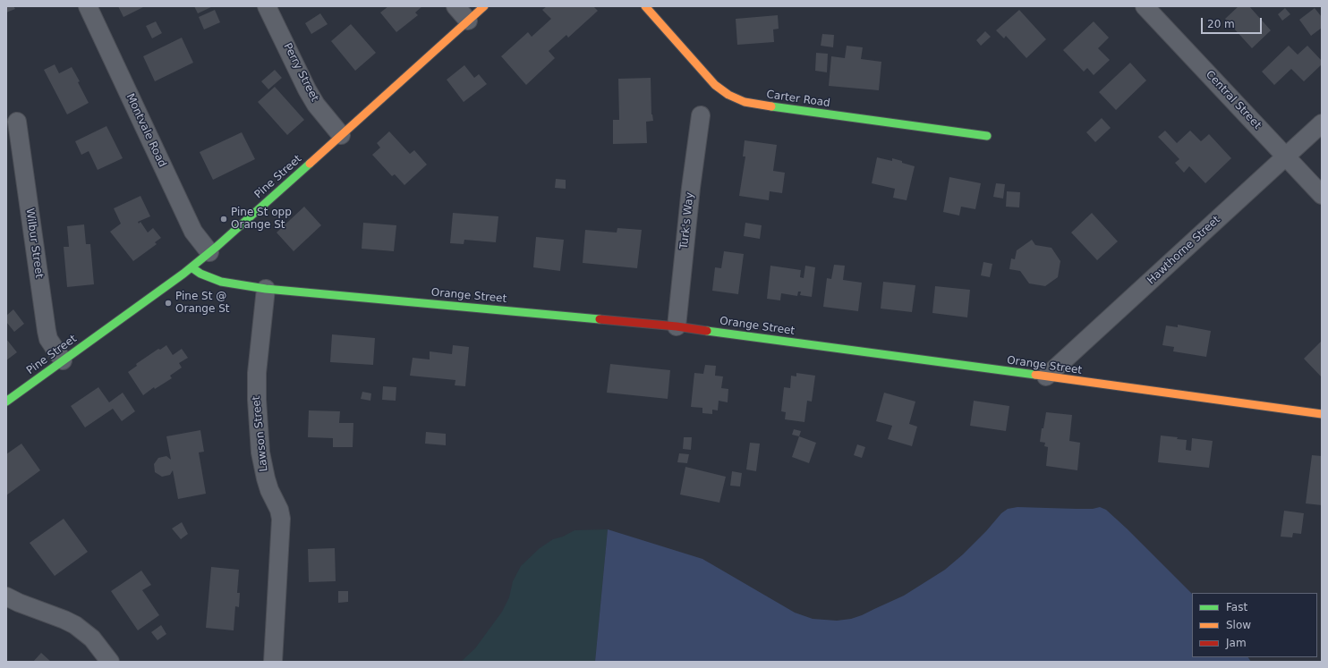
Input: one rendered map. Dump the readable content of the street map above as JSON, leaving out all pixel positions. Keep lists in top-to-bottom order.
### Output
{
  "streets": {
    "street": [
      "Perry Street",
      "Carter Road",
      "Central Street",
      "Montvale Road",
      "Pine Street",
      "Turk's Way",
      "Wilbur Street",
      "Hawthorne Street",
      "Orange Street",
      "Lawson Street"
    ]
  },
  "crossings": [
    ["Perry Street", "Pine Street"],
    ["Central Street", "Hawthorne Street"],
    ["Montvale Road", "Pine Street"],
    ["Pine Street", "Wilbur Street"],
    ["Pine Street", "Orange Street"],
    ["Turk's Way", "Orange Street"],
    ["Hawthorne Street", "Orange Street"],
    ["Orange Street", "Lawson Street"]
  ],
  "places": ["Pine St opp Orange St", "Pine St @ Orange St"],
  "legend": ["Fast", "Slow", "Jam"],
  "scale_bar": "20 m"
}
